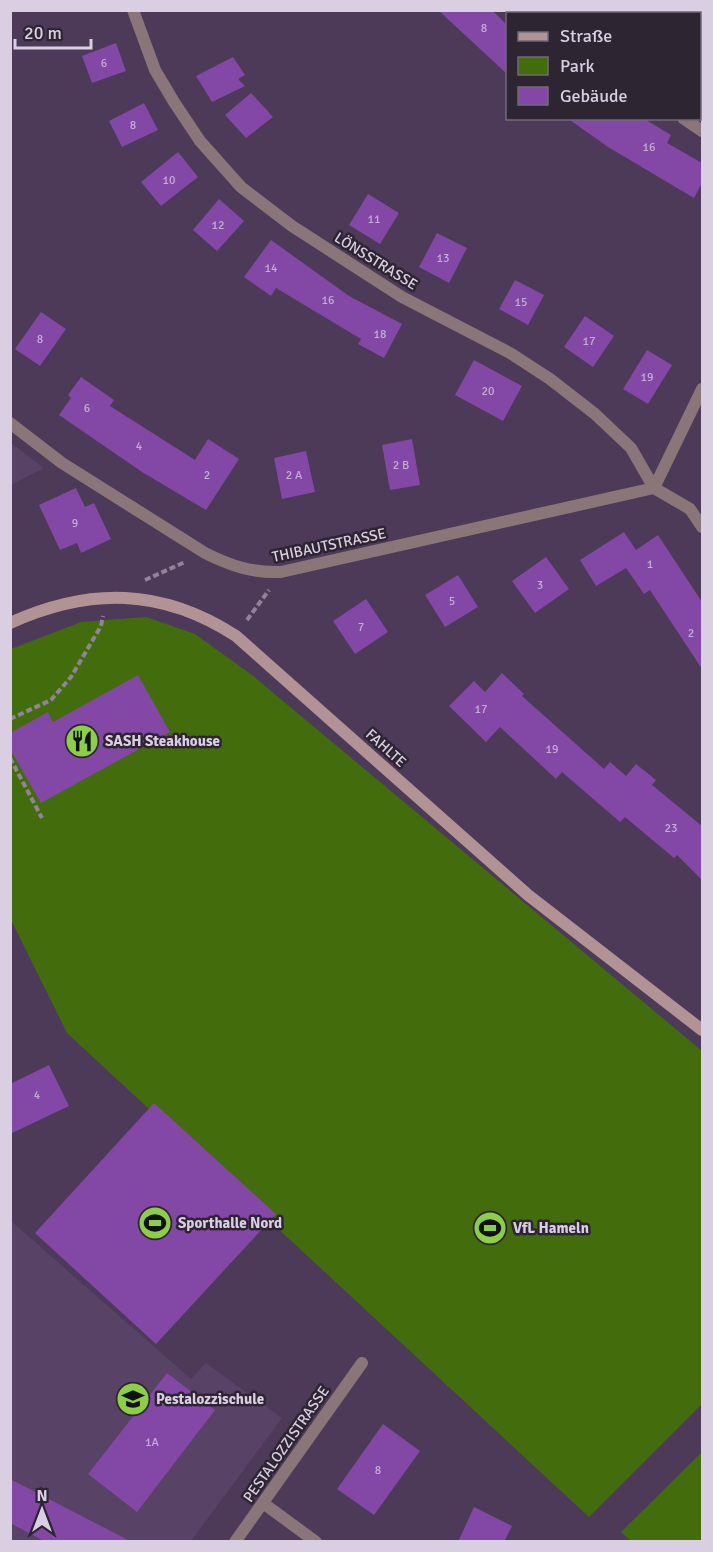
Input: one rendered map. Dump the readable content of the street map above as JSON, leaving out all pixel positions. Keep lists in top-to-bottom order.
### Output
{
  "streets": {
    "main road": ["FAHLTE"],
    "street": ["LÖNSSTRASSE", "THIBAUTSTRASSE", "PESTALOZZISTRASSE"]
  },
  "crossings": [
    ["LÖNSSTRASSE", "THIBAUTSTRASSE"]
  ],
  "places": {
    "restaurant": ["SASH Steakhouse"],
    "sports": ["Sporthalle Nord", "VfL Hameln"],
    "school or university": ["Pestalozzischule"]
  },
  "house_numbers": [
    "8",
    "6",
    "8",
    "16",
    "10",
    "11",
    "12",
    "13",
    "14",
    "16",
    "15",
    "18",
    "8",
    "17",
    "19",
    "20",
    "6",
    "4",
    "2 B",
    "2",
    "2 A",
    "9",
    "1",
    "3",
    "5",
    "7",
    "2",
    "17",
    "19",
    "23",
    "4",
    "1A",
    "8"
  ],
  "legend": ["Straße", "Park", "Gebäude"],
  "scale_bar": "20 m",
  "north": "top"
}
